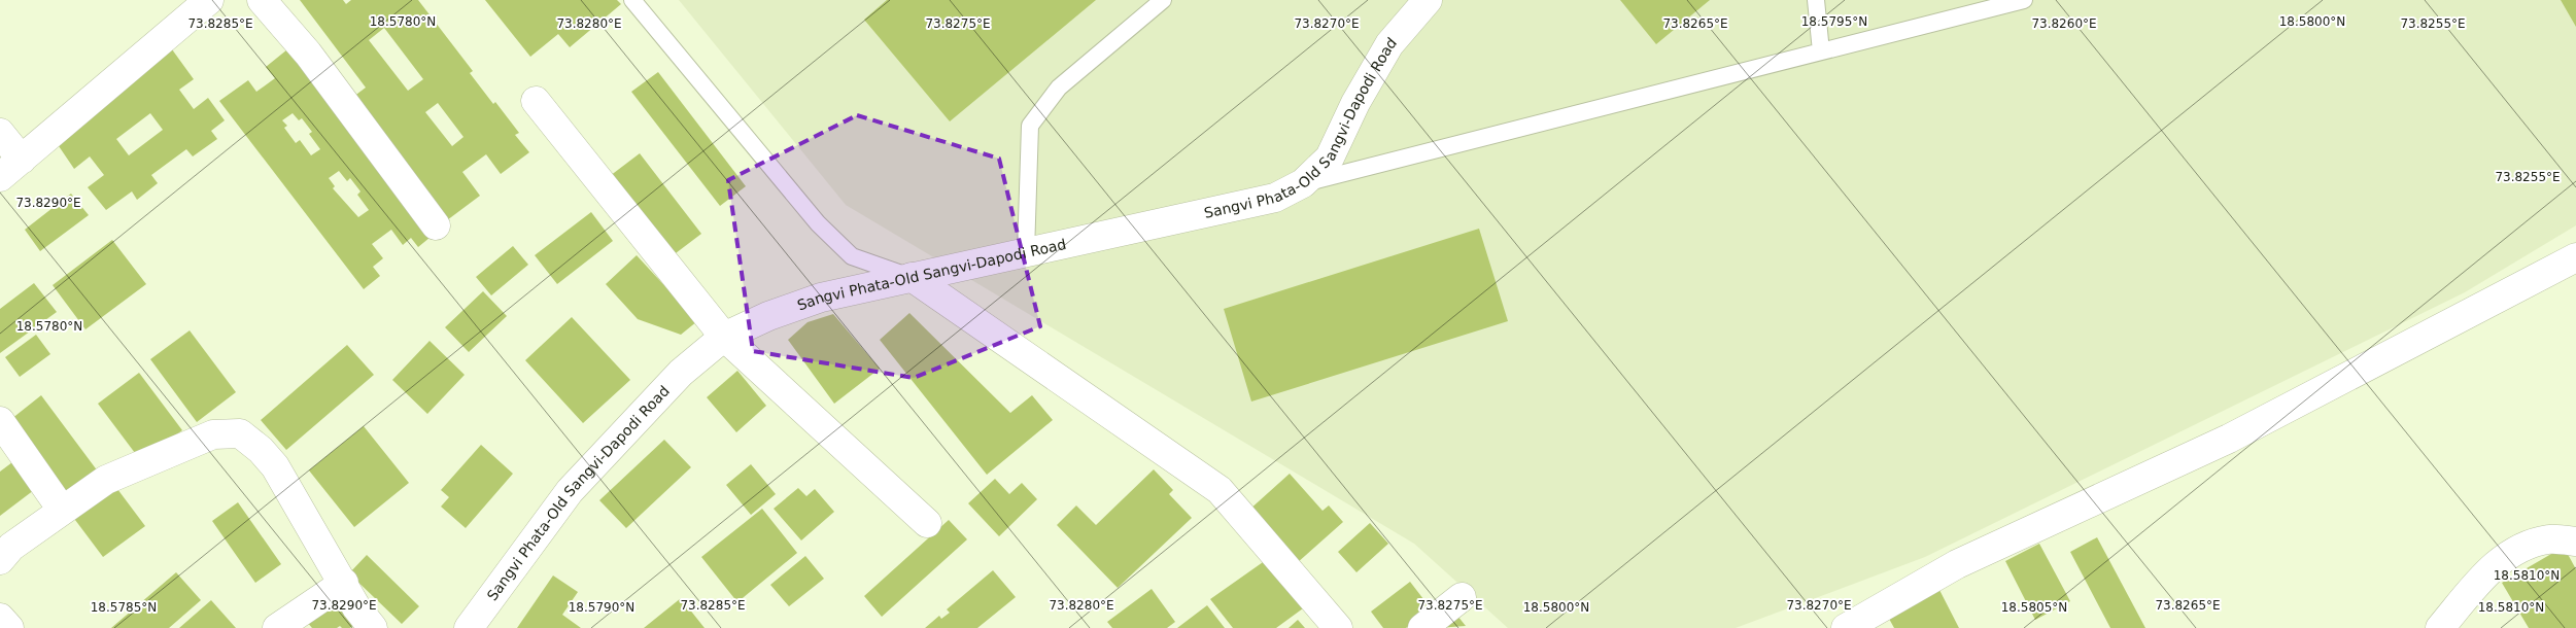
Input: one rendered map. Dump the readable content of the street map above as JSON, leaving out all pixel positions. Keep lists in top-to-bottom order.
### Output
{
  "streets": {
    "street": ["Sangvi Phata-Old Sangvi-Dapodi Road"]
  },
  "coordinates": [
    "18.5780°N",
    "18.5795°N",
    "18.5800°N",
    "73.8280°E",
    "73.8270°E",
    "73.8265°E",
    "73.8260°E",
    "73.8285°E",
    "73.8275°E",
    "73.8255°E",
    "73.8290°E",
    "18.5810°N",
    "18.5785°N",
    "18.5790°N",
    "18.5805°N"
  ]
}
